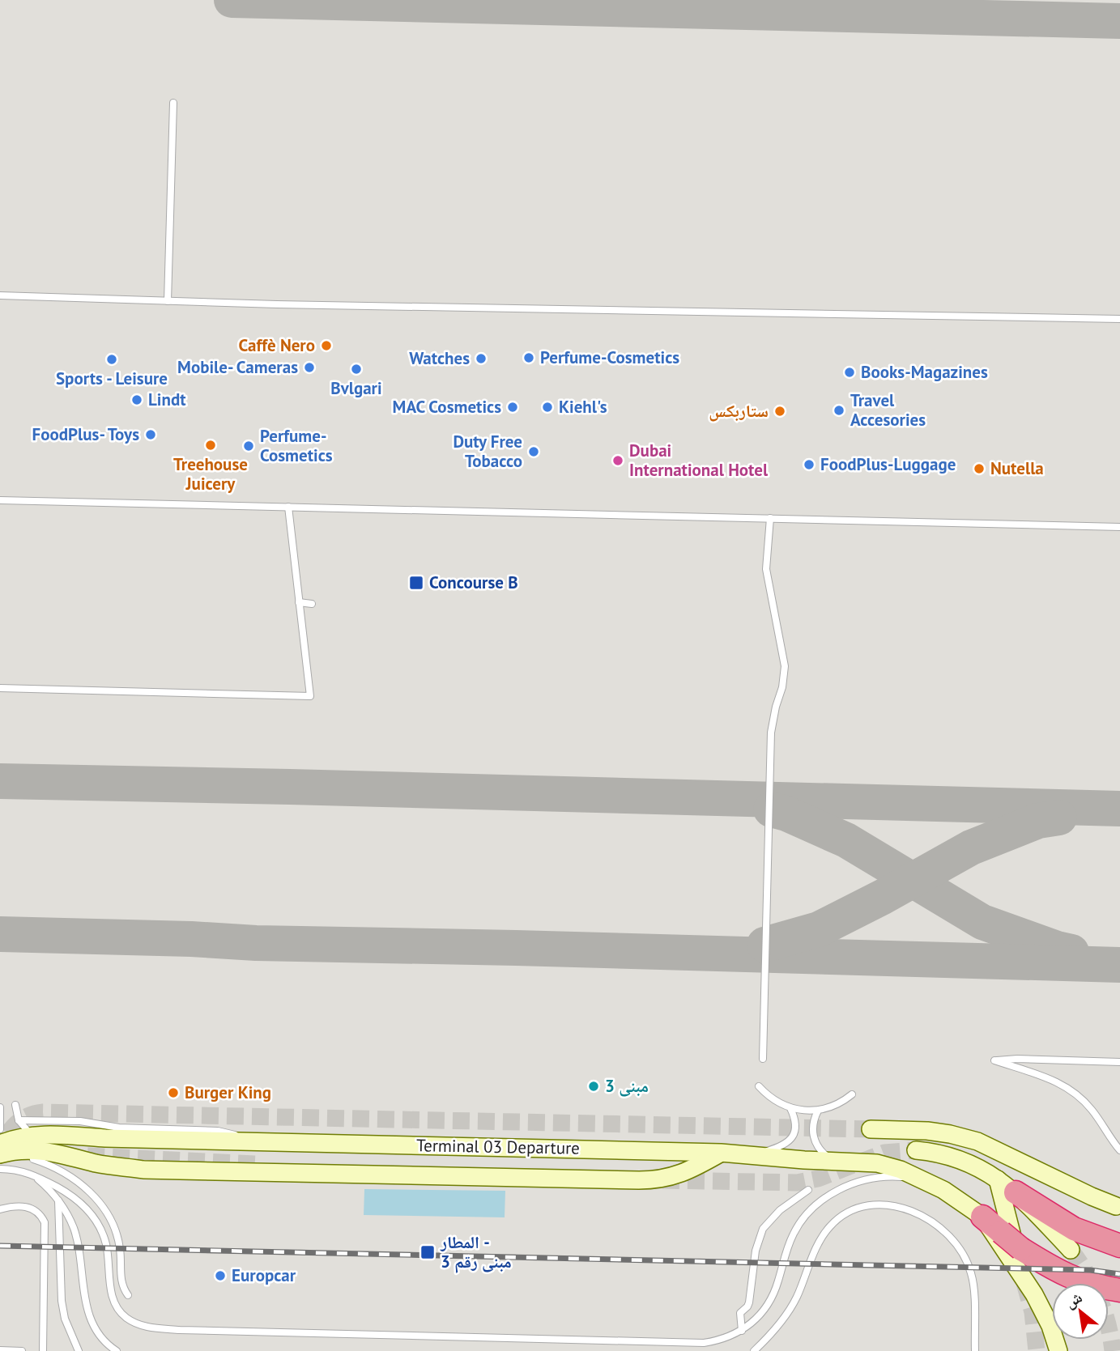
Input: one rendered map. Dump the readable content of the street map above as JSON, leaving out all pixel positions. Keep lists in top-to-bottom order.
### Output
{
  "streets": {
    "main road": ["Terminal 03 Departure"]
  },
  "places": {
    "other": [
      "Caffè Nero",
      "Perfume-Cosmetics",
      "Watches",
      "Sports - Leisure",
      "Mobile- Cameras",
      "Bvlgari",
      "Books-Magazines",
      "Lindt",
      "MAC Cosmetics",
      "Kiehl's",
      "Travel Accesories",
      "ستاربكس",
      "FoodPlus- Toys",
      "Treehouse Juicery",
      "Perfume- Cosmetics",
      "Duty Free Tobacco",
      "Dubai International Hotel",
      "FoodPlus-Luggage",
      "Nutella",
      "مبنى 3",
      "Burger King",
      "Europcar"
    ],
    "transit": ["Concourse B", "المطار - مبنى رقم 3"]
  },
  "north": "top left"
}
